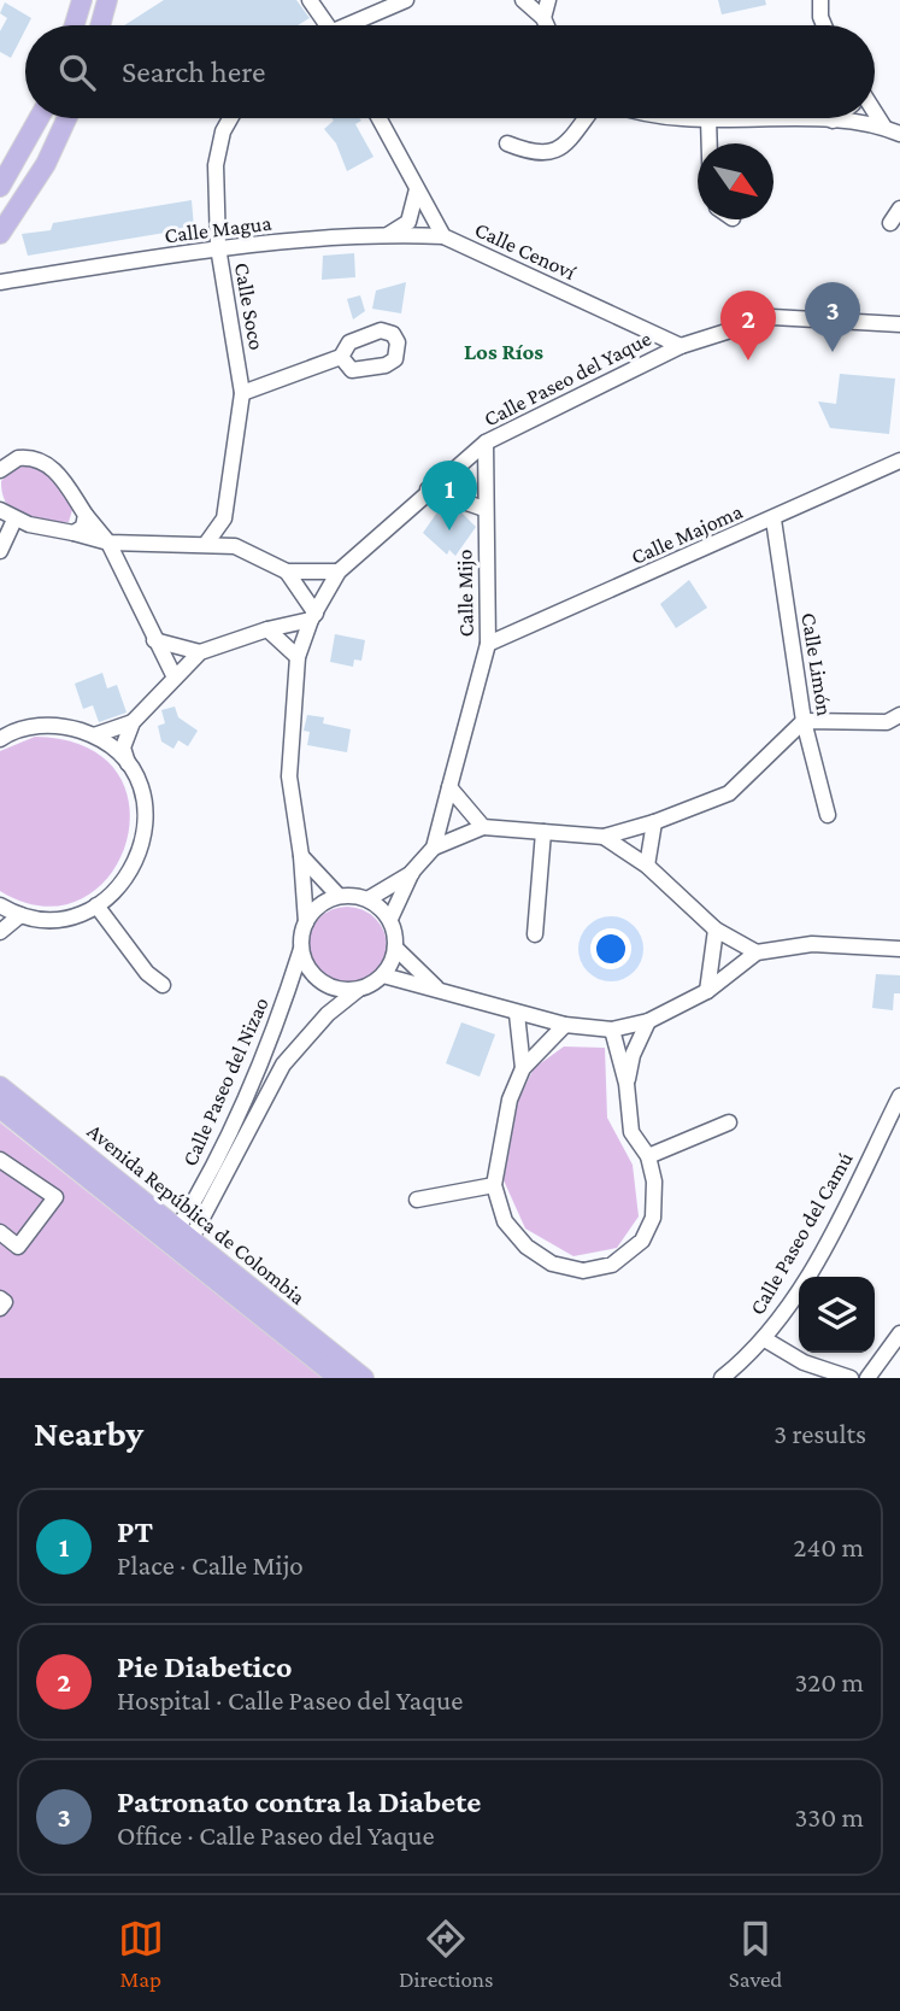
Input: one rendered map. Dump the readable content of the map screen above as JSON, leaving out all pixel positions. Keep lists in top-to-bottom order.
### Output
{
  "streets": {
    "main road": ["Avenida República de Colombia"],
    "street": [
      "Calle Magua",
      "Calle Cenoví",
      "Calle Soco",
      "Calle Paseo del Yaque",
      "Calle Majoma",
      "Calle Mijo",
      "Calle Limón",
      "Calle Paseo del Nizao",
      "Calle Paseo del Camú"
    ]
  },
  "crossings": [
    ["Calle Magua", "Calle Cenoví"],
    ["Calle Magua", "Calle Soco"],
    ["Calle Cenoví", "Calle Paseo del Yaque"],
    ["Calle Paseo del Yaque", "Calle Mijo"],
    ["Calle Paseo del Yaque", "Calle Paseo del Nizao"],
    ["Calle Majoma", "Calle Mijo"],
    ["Calle Majoma", "Calle Limón"],
    ["Calle Paseo del Nizao", "Avenida República de Colombia"]
  ],
  "districts": ["Los Ríos"],
  "north": "bottom right",
  "page": {
    "search": "Search here",
    "pins": ["3", "2", "1"],
    "heading": ["Nearby", "3 results"],
    "list": [
      {
        "mark": "1",
        "name": "PT",
        "note": "Place · Calle Mijo",
        "value": "240 m"
      },
      {
        "mark": "2",
        "name": "Pie Diabetico",
        "note": "Hospital · Calle Paseo del Yaque",
        "value": "320 m"
      },
      {
        "mark": "3",
        "name": "Patronato contra la Diabete",
        "note": "Office · Calle Paseo del Yaque",
        "value": "330 m"
      }
    ],
    "nav": ["Map", "Directions", "Saved"]
  }
}
